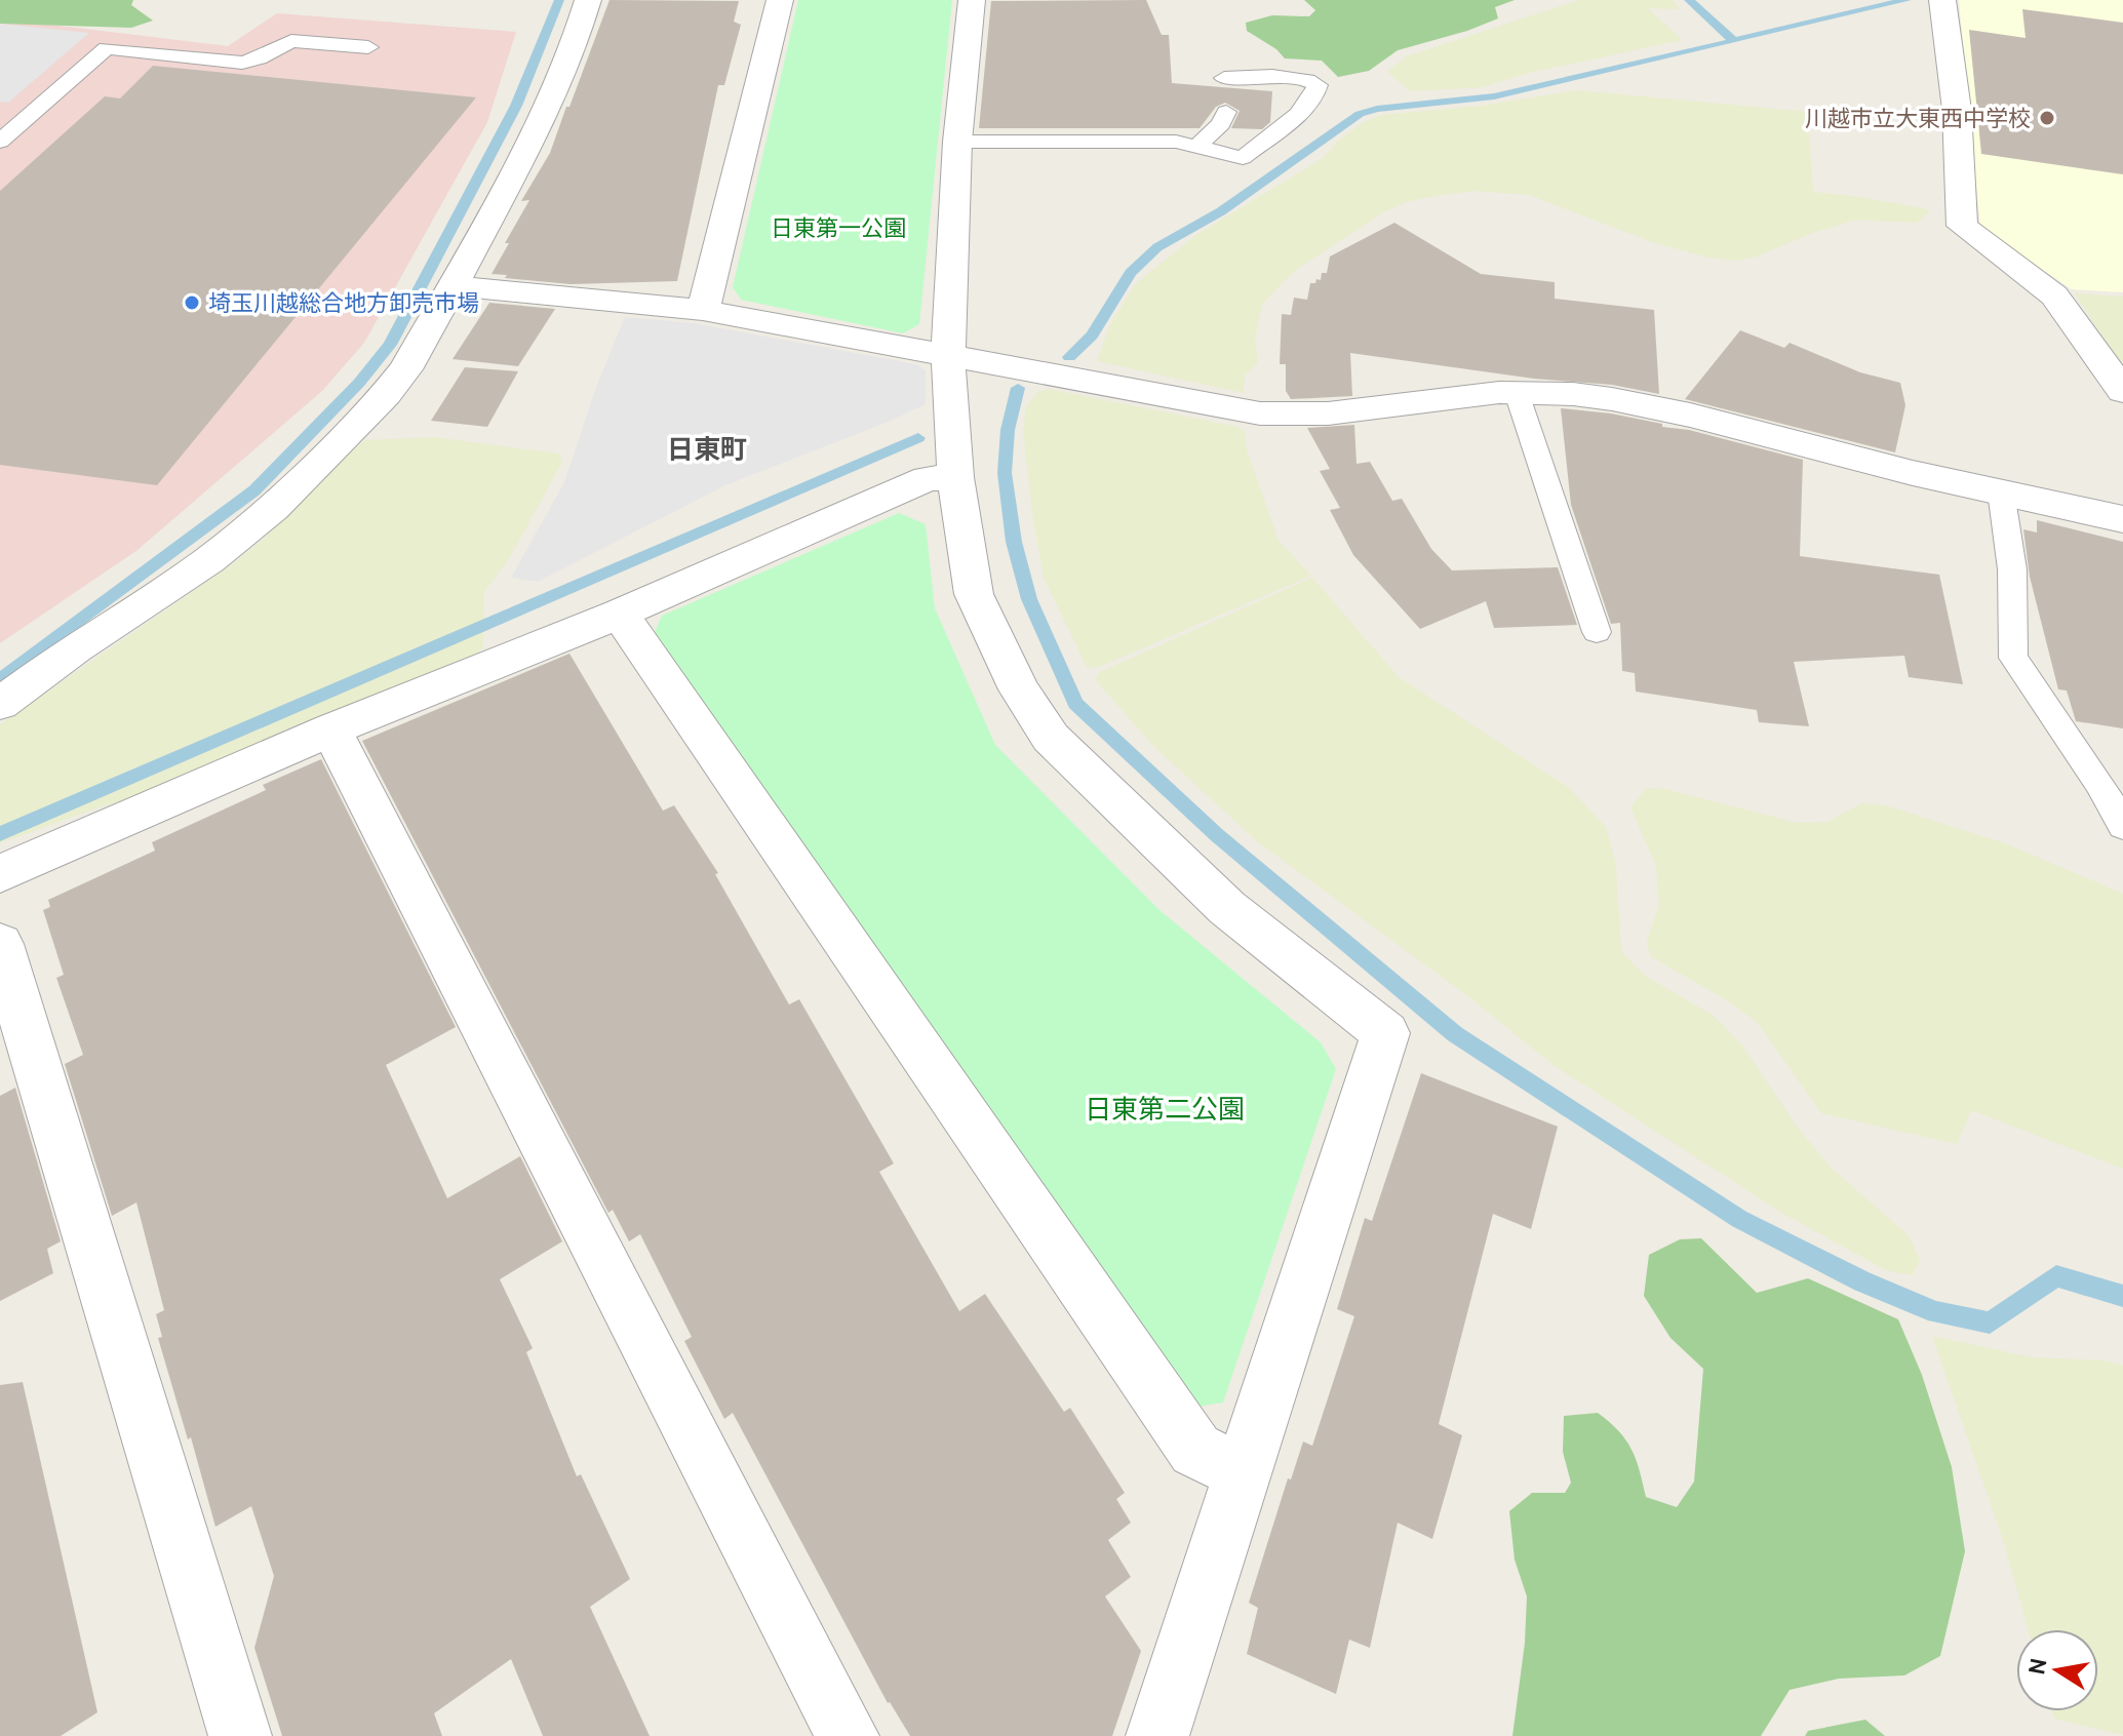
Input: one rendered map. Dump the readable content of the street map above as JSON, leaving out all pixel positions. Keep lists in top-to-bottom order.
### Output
{
  "districts": ["日東町"],
  "parks": ["日東第一公園", "日東第二公園"],
  "places": ["川越市立大東西中学校", "埼玉川越総合地方卸売市場"],
  "north": "left"
}
